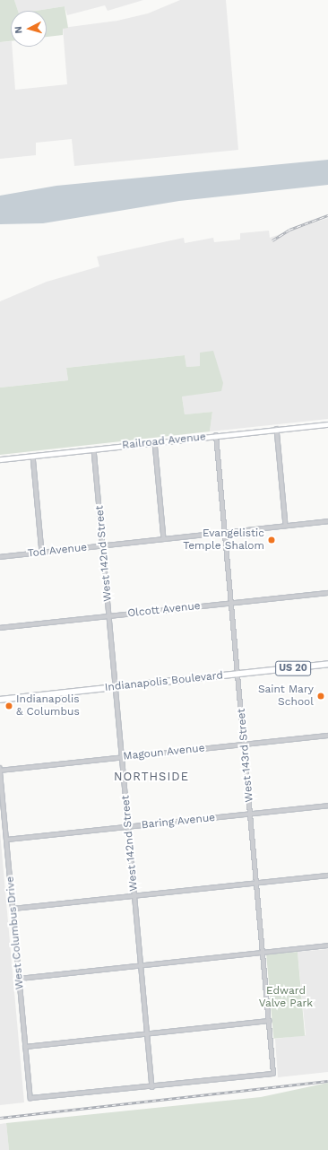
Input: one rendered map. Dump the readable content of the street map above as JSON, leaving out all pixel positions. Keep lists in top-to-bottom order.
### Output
{
  "streets": {
    "main road": ["US 20", "Indianapolis Boulevard"],
    "street": [
      "Railroad Avenue",
      "Tod Avenue",
      "West 142nd Street",
      "Olcott Avenue",
      "Magoun Avenue",
      "West 143rd Street",
      "Baring Avenue",
      "West Columbus Drive"
    ]
  },
  "crossings": [
    ["Railroad Avenue", "West 142nd Street"],
    ["Railroad Avenue", "West 143rd Street"],
    ["Tod Avenue", "West 142nd Street"],
    ["Tod Avenue", "West 143rd Street"],
    ["West 142nd Street", "Olcott Avenue"],
    ["West 142nd Street", "Indianapolis Boulevard"],
    ["West 142nd Street", "Magoun Avenue"],
    ["West 142nd Street", "West 143rd Street"],
    ["West 142nd Street", "Baring Avenue"],
    ["West 142nd Street", "West Columbus Drive"],
    ["Olcott Avenue", "West 143rd Street"],
    ["Indianapolis Boulevard", "West 143rd Street"],
    ["Magoun Avenue", "West 143rd Street"],
    ["Magoun Avenue", "West Columbus Drive"],
    ["West 143rd Street", "Baring Avenue"],
    ["West 143rd Street", "West Columbus Drive"],
    ["Baring Avenue", "West Columbus Drive"]
  ],
  "districts": ["NORTHSIDE"],
  "parks": ["Edward Valve Park"],
  "places": ["Evangelistic Temple Shalom", "Saint Mary School", "Indianapolis & Columbus"],
  "north": "left"
}
